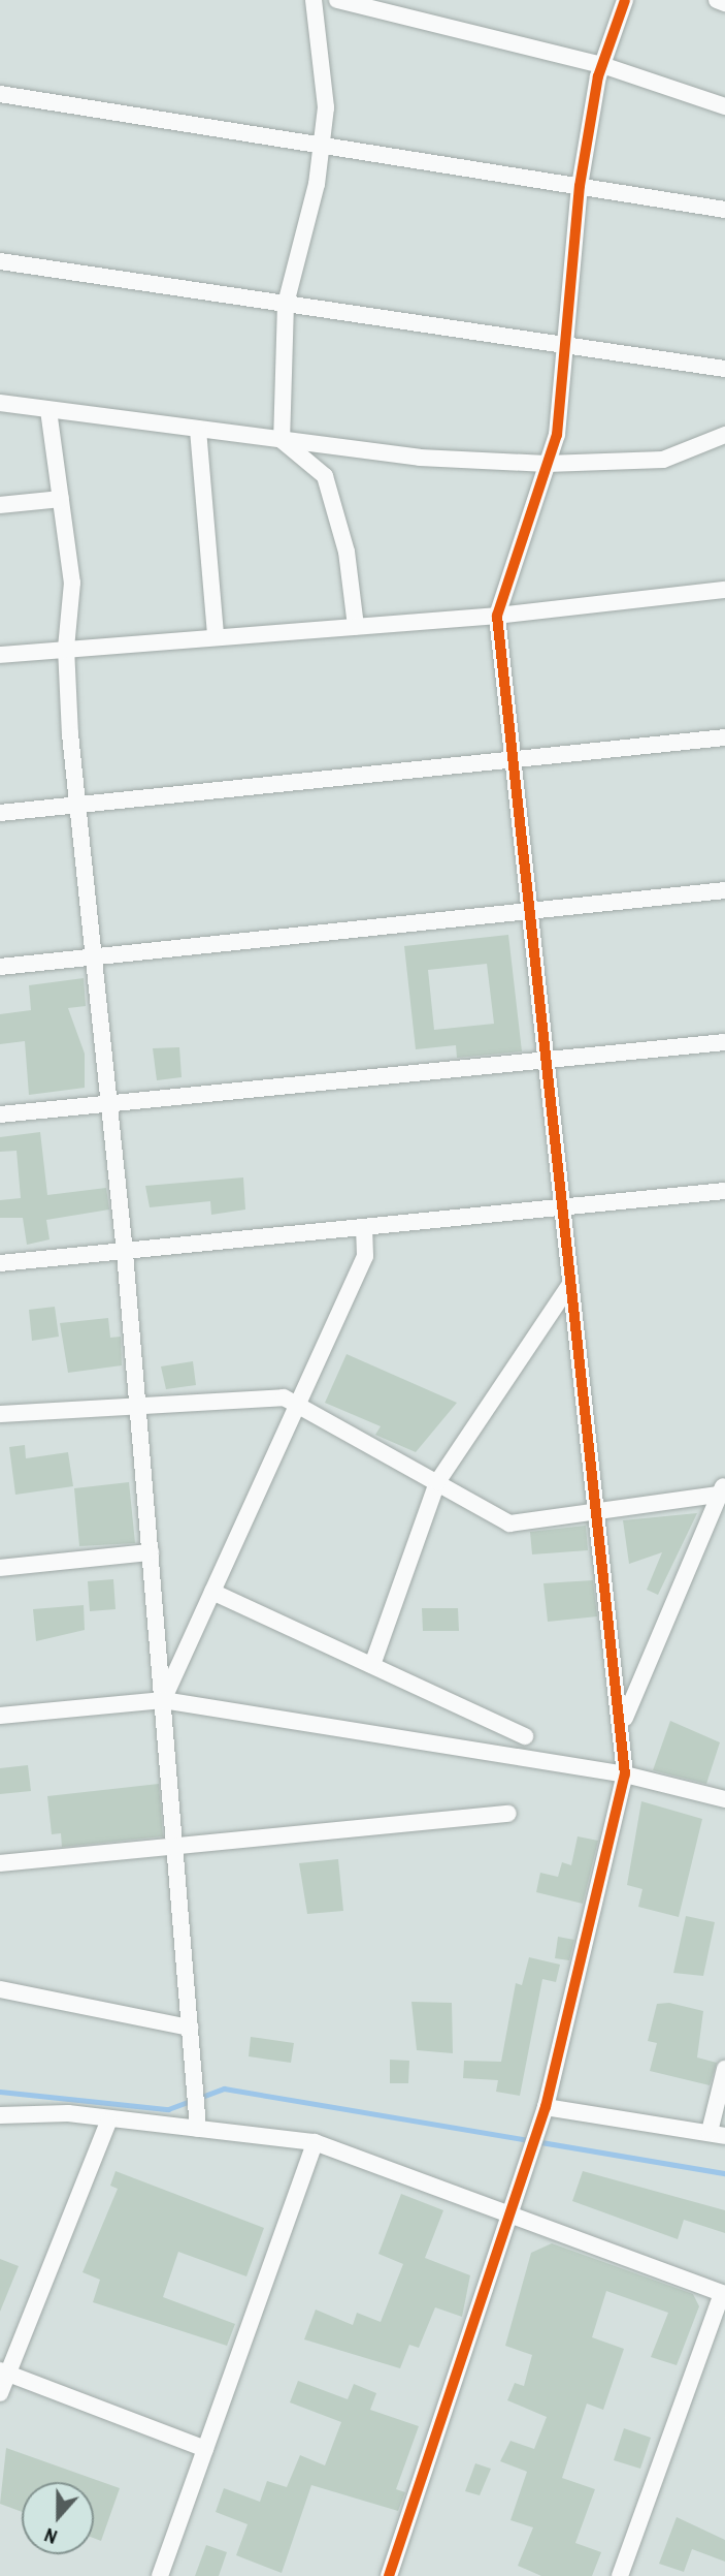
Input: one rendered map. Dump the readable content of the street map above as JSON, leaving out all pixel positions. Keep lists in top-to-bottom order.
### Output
{
  "north": "bottom"
}
